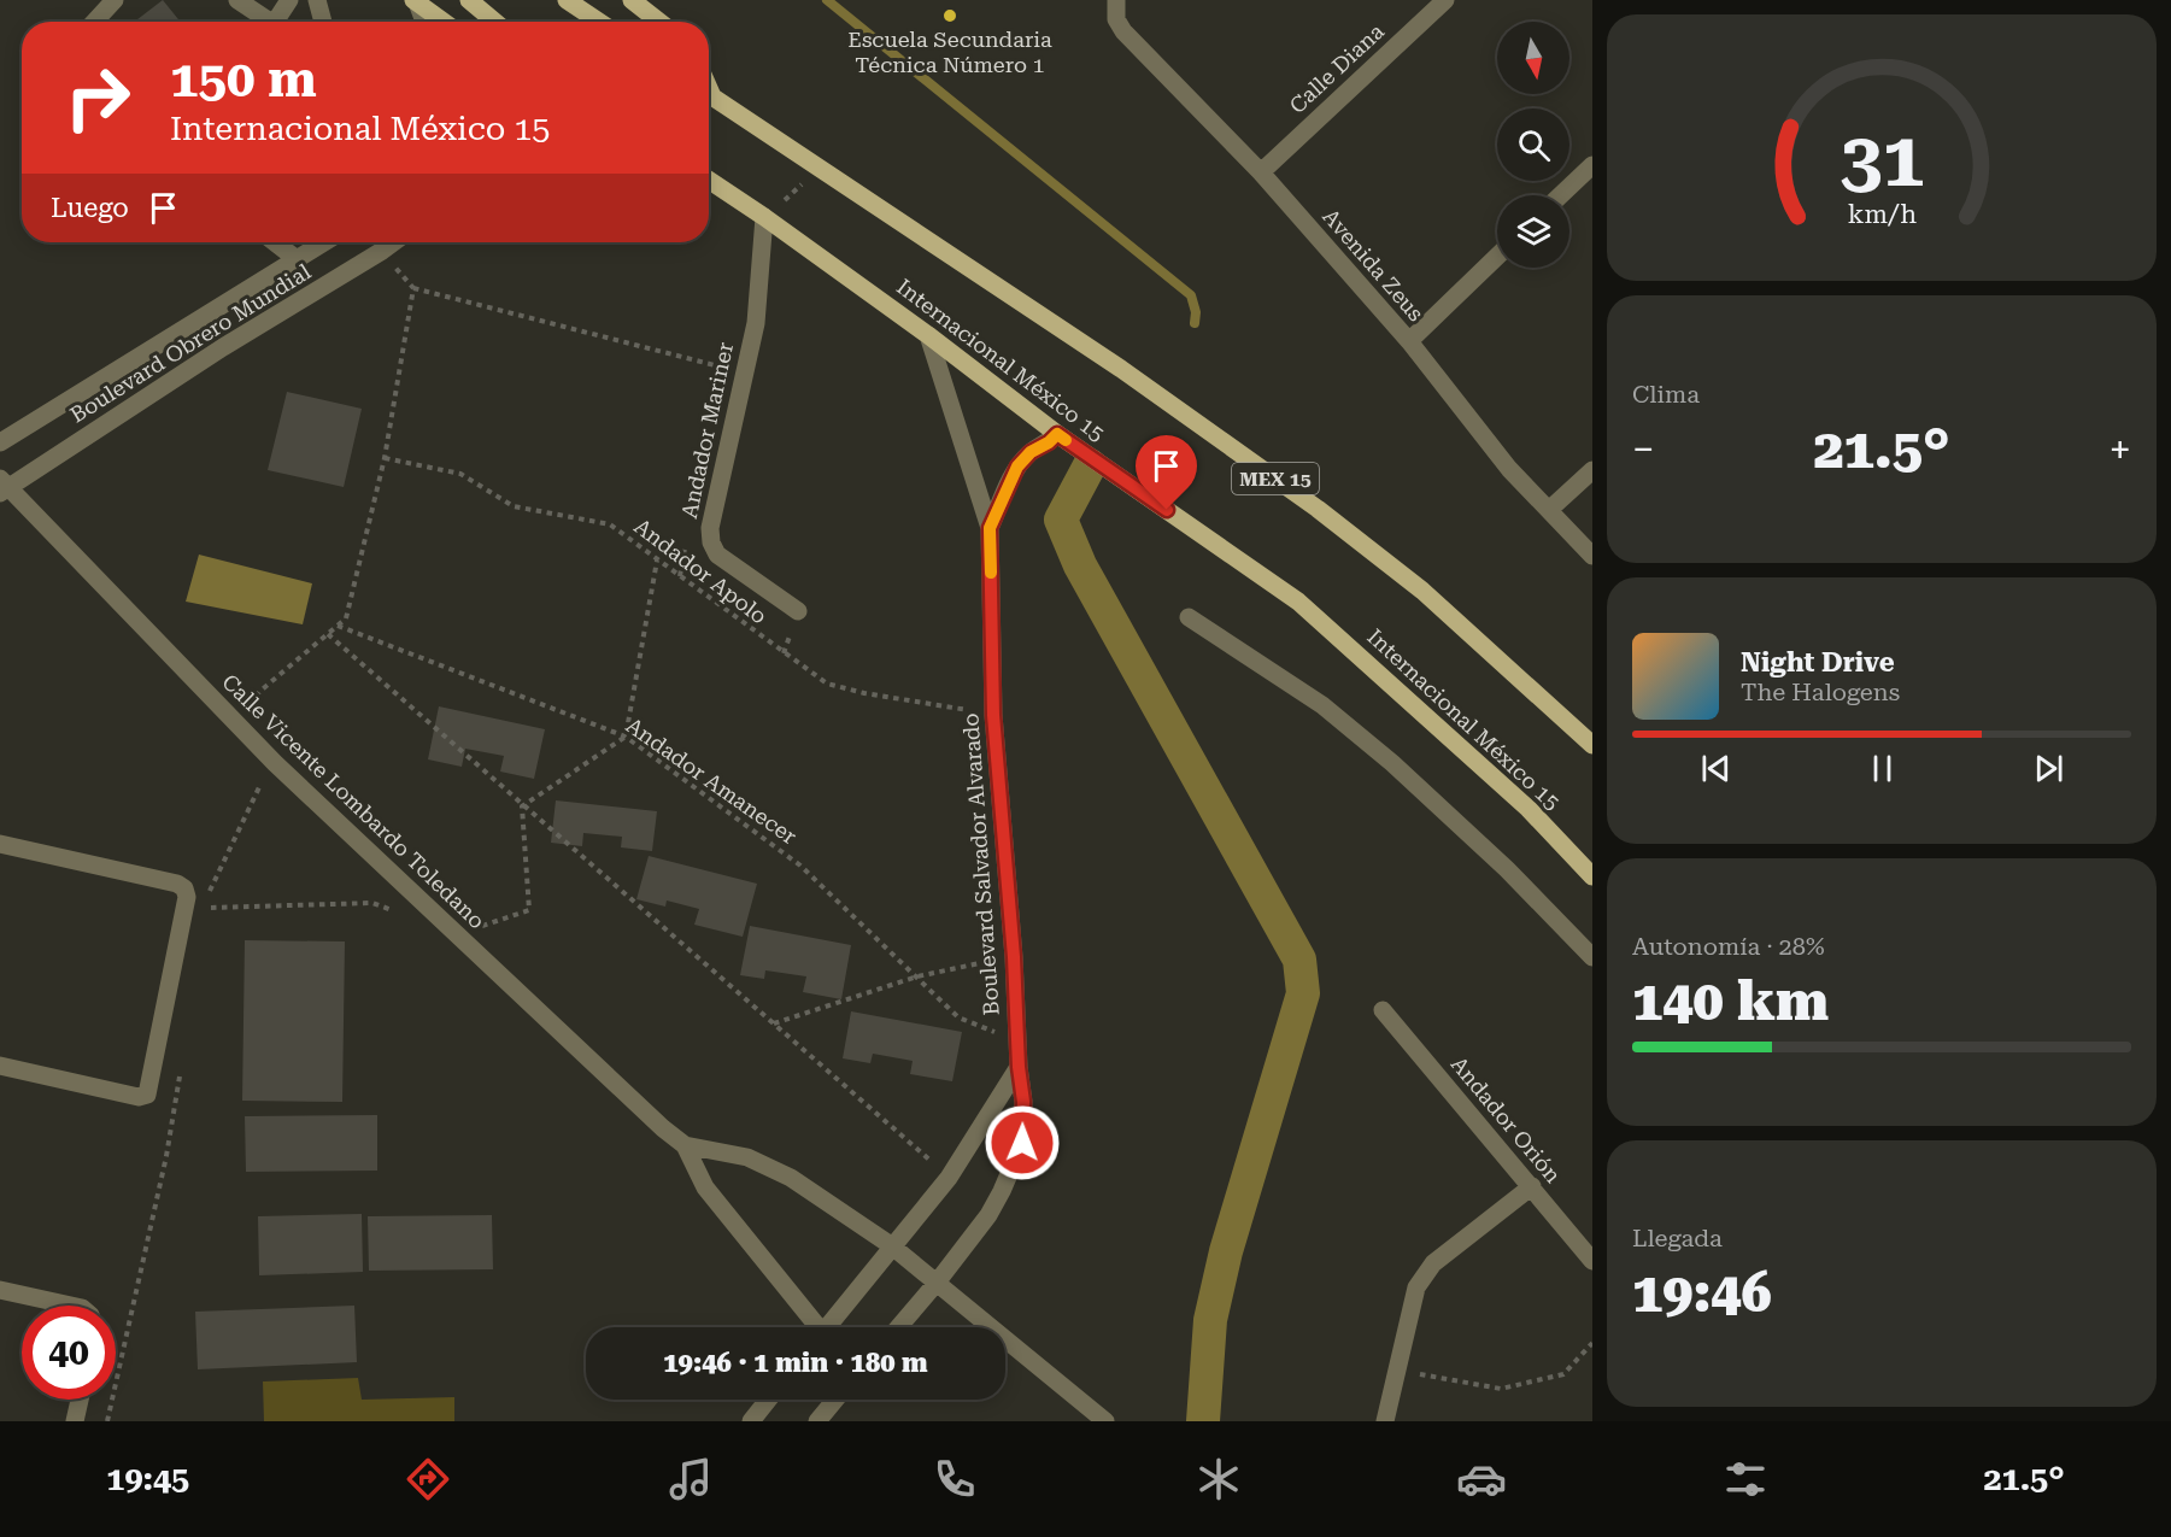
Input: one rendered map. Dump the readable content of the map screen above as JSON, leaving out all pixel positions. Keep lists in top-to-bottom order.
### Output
{
  "streets": {
    "main road": ["Internacional México 15", "MEX 15"],
    "street": [
      "Calle Diana",
      "Avenida Zeus",
      "Boulevard Obrero Mundial",
      "Andador Mariner",
      "Calle Vicente Lombardo Toledano",
      "Boulevard Salvador Alvarado",
      "Andador Orión"
    ],
    "path": ["Andador Apolo", "Andador Amanecer"]
  },
  "crossings": [
    ["Calle Diana", "Avenida Zeus"],
    ["Boulevard Obrero Mundial", "Calle Vicente Lombardo Toledano"],
    ["Internacional México 15", "Andador Mariner"],
    ["Internacional México 15", "Boulevard Salvador Alvarado"],
    ["Andador Apolo", "Boulevard Salvador Alvarado"],
    ["Andador Amanecer", "Boulevard Salvador Alvarado"],
    ["Calle Vicente Lombardo Toledano", "Boulevard Salvador Alvarado"]
  ],
  "places": ["Escuela Secundaria Técnica Número 1"],
  "north": "bottom",
  "page": {
    "turn": ["150 m", "Internacional México 15"],
    "then": "Luego",
    "tile": [
      "Clima",
      ["Autonomía · 28%", "140 km"],
      ["Llegada", "19:46"]
    ],
    "heat": ["−", "21.5°", "+"],
    "song": ["Night Drive", "The Halogens"],
    "limit": "40",
    "trip": "19:46 · 1 min · 180 m",
    "tabs": ["19:45", "21.5°"],
    "gauge": ["31", "km/h"]
  }
}
